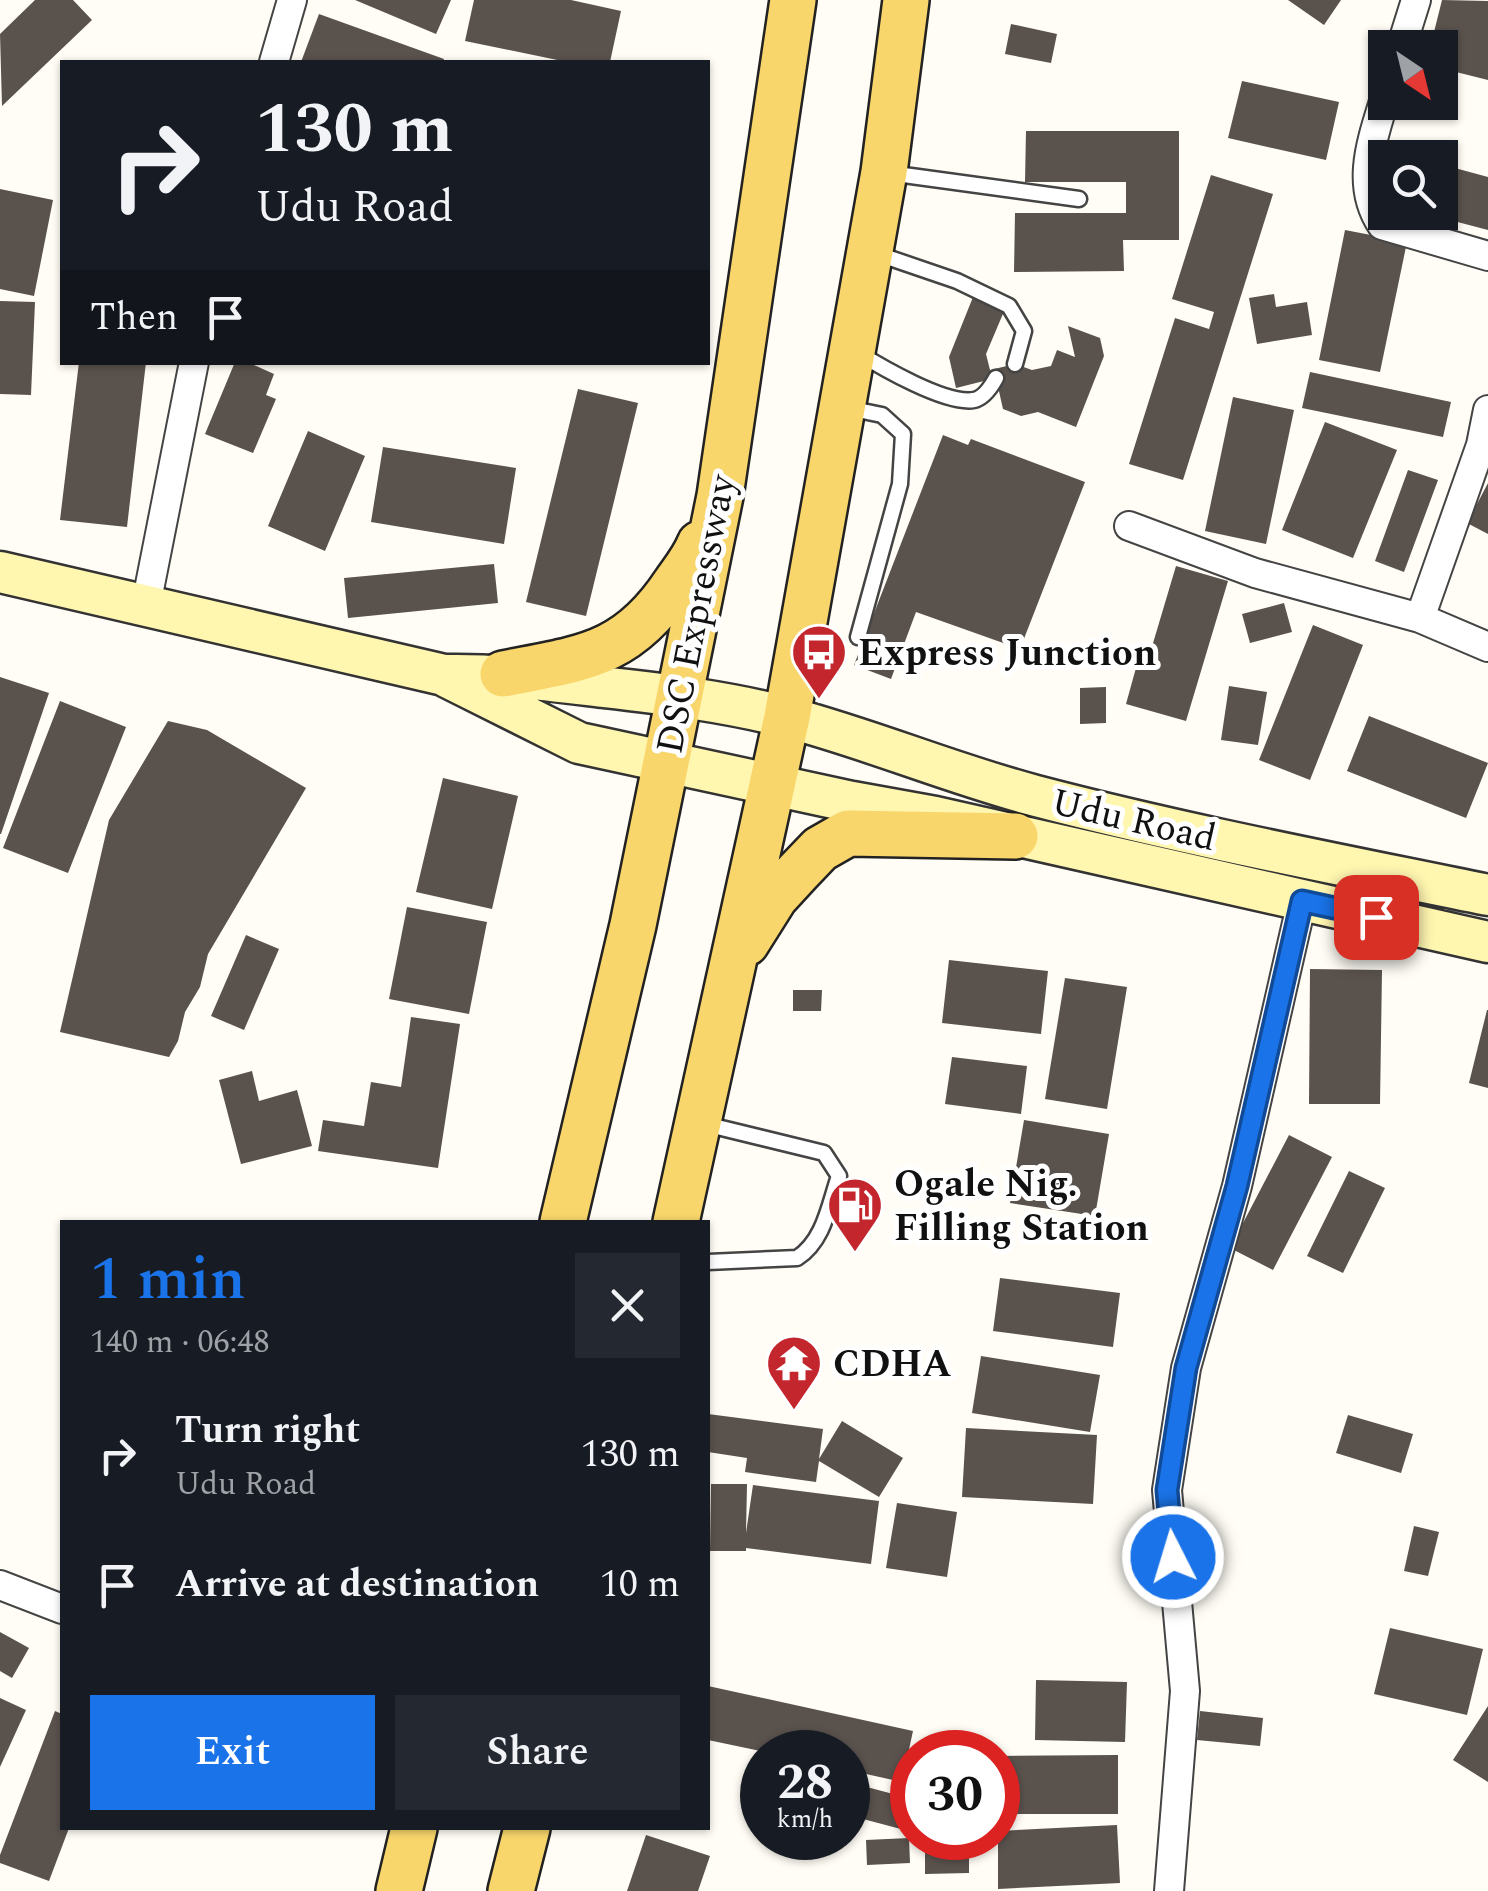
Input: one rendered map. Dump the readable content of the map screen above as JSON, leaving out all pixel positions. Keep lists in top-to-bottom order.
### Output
{
  "streets": {
    "main road": ["DSC Expressway", "Udu Road"]
  },
  "crossings": [
    ["DSC Expressway", "Udu Road"]
  ],
  "places": {
    "bus stop": ["Express Junction"],
    "fuel station": ["Ogale Nig. Filling Station"],
    "temple": ["CDHA"]
  },
  "north": "bottom right",
  "page": {
    "turn": ["130 m", "Udu Road"],
    "then": "Then",
    "heading": ["1 min", "140 m · 06:48"],
    "list": [
      {
        "name": "Turn right",
        "note": "Udu Road",
        "value": "130 m"
      },
      {
        "name": "Arrive at destination",
        "value": "10 m"
      }
    ],
    "buttons": ["Exit", "Share"],
    "speed": "28 km/h",
    "limit": "30"
  }
}
